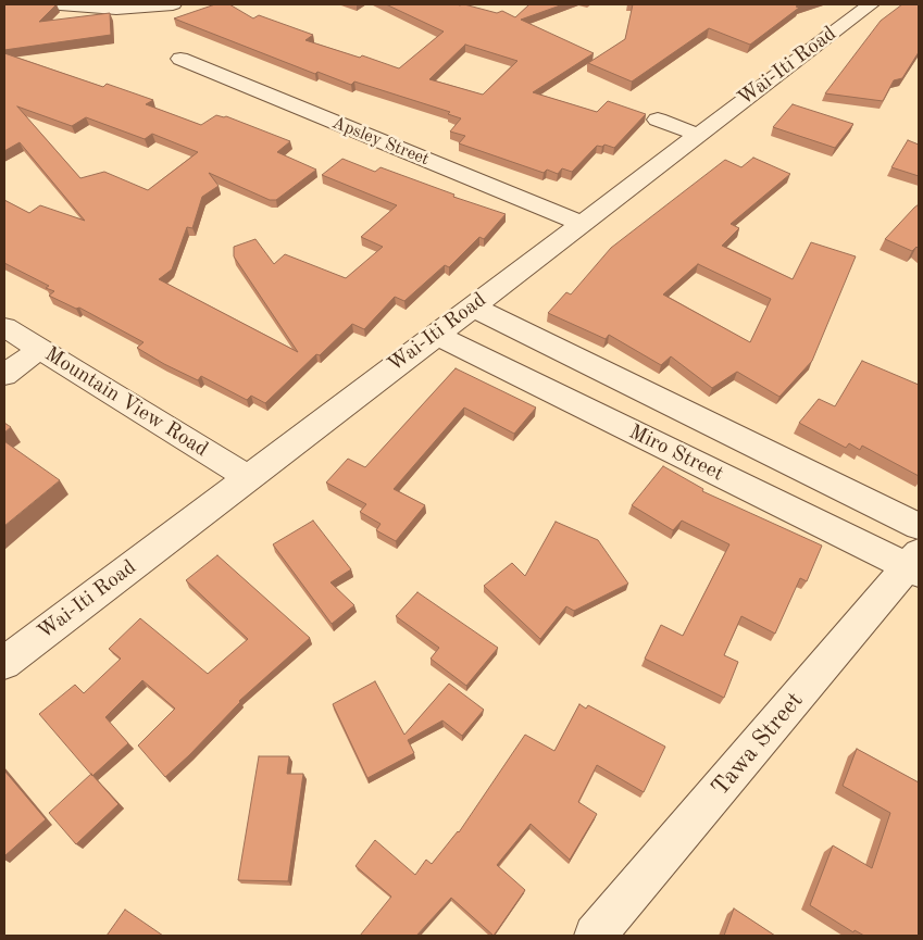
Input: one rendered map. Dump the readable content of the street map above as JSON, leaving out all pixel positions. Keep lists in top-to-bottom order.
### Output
{
  "streets": {
    "street": [
      "Wai-Iti Road",
      "Apsley Street",
      "Mountain View Road",
      "Miro Street",
      "Tawa Street"
    ]
  },
  "crossings": [
    ["Wai-Iti Road", "Apsley Street"],
    ["Wai-Iti Road", "Mountain View Road"],
    ["Wai-Iti Road", "Miro Street"],
    ["Miro Street", "Tawa Street"]
  ]
}
